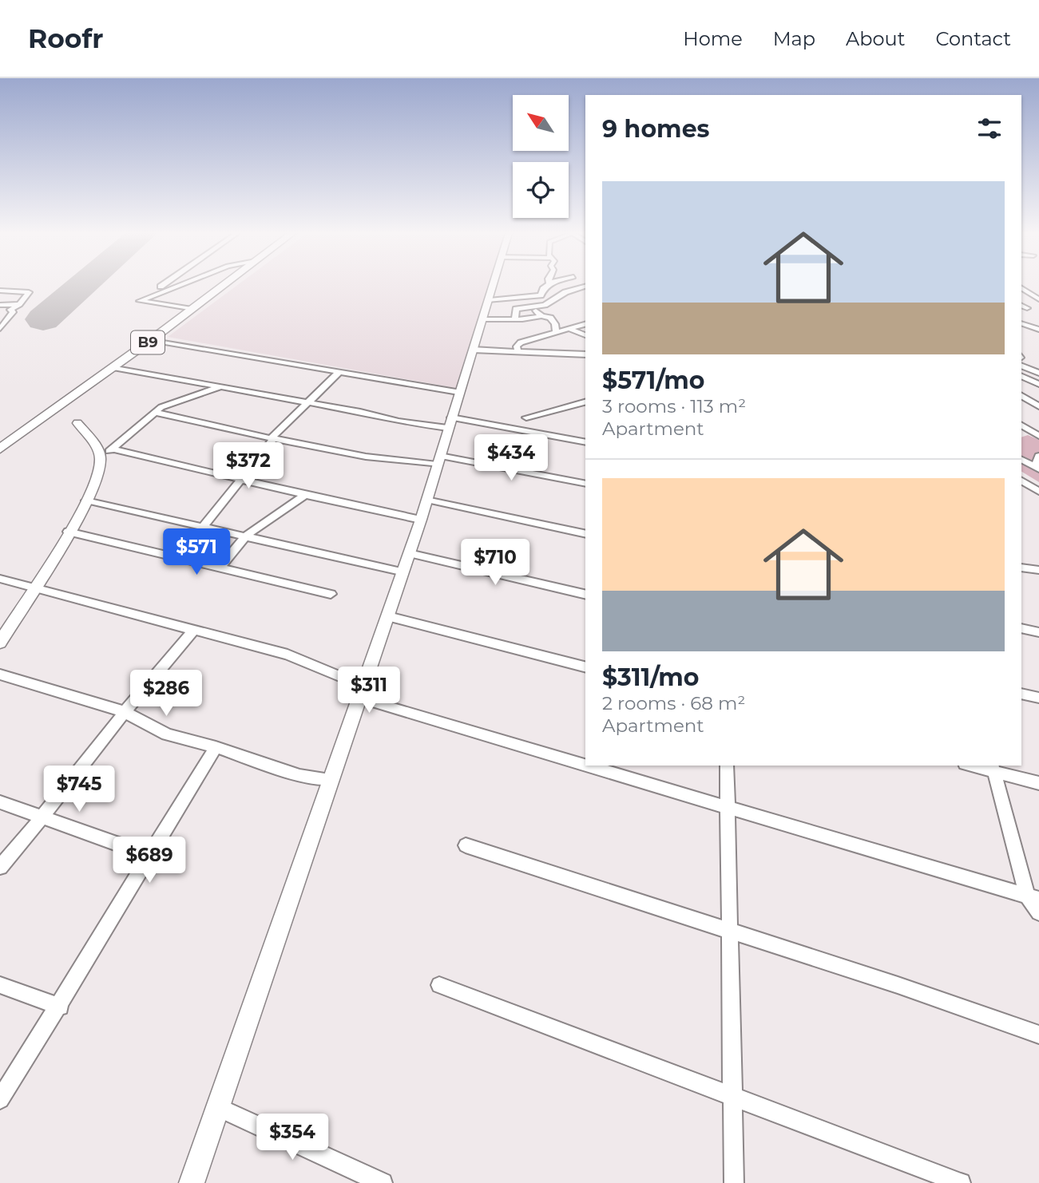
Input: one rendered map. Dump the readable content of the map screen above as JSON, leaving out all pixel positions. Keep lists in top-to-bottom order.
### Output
{
  "streets": {
    "highway": ["B9"]
  },
  "north": "top left",
  "page": {
    "header": "Roofr",
    "nav": [
      "Home",
      "Map",
      "About",
      "Contact"
    ],
    "heading": "9 homes",
    "list": [
      {
        "name": "$571/mo",
        "note": "3 rooms · 113 m² · Apartment"
      },
      {
        "name": "$311/mo",
        "note": "2 rooms · 68 m² · Apartment"
      }
    ],
    "price": [
      "$434",
      "$372",
      "$571",
      "$710",
      "$311",
      "$286",
      "$745",
      "$689",
      "$354"
    ]
  }
}
